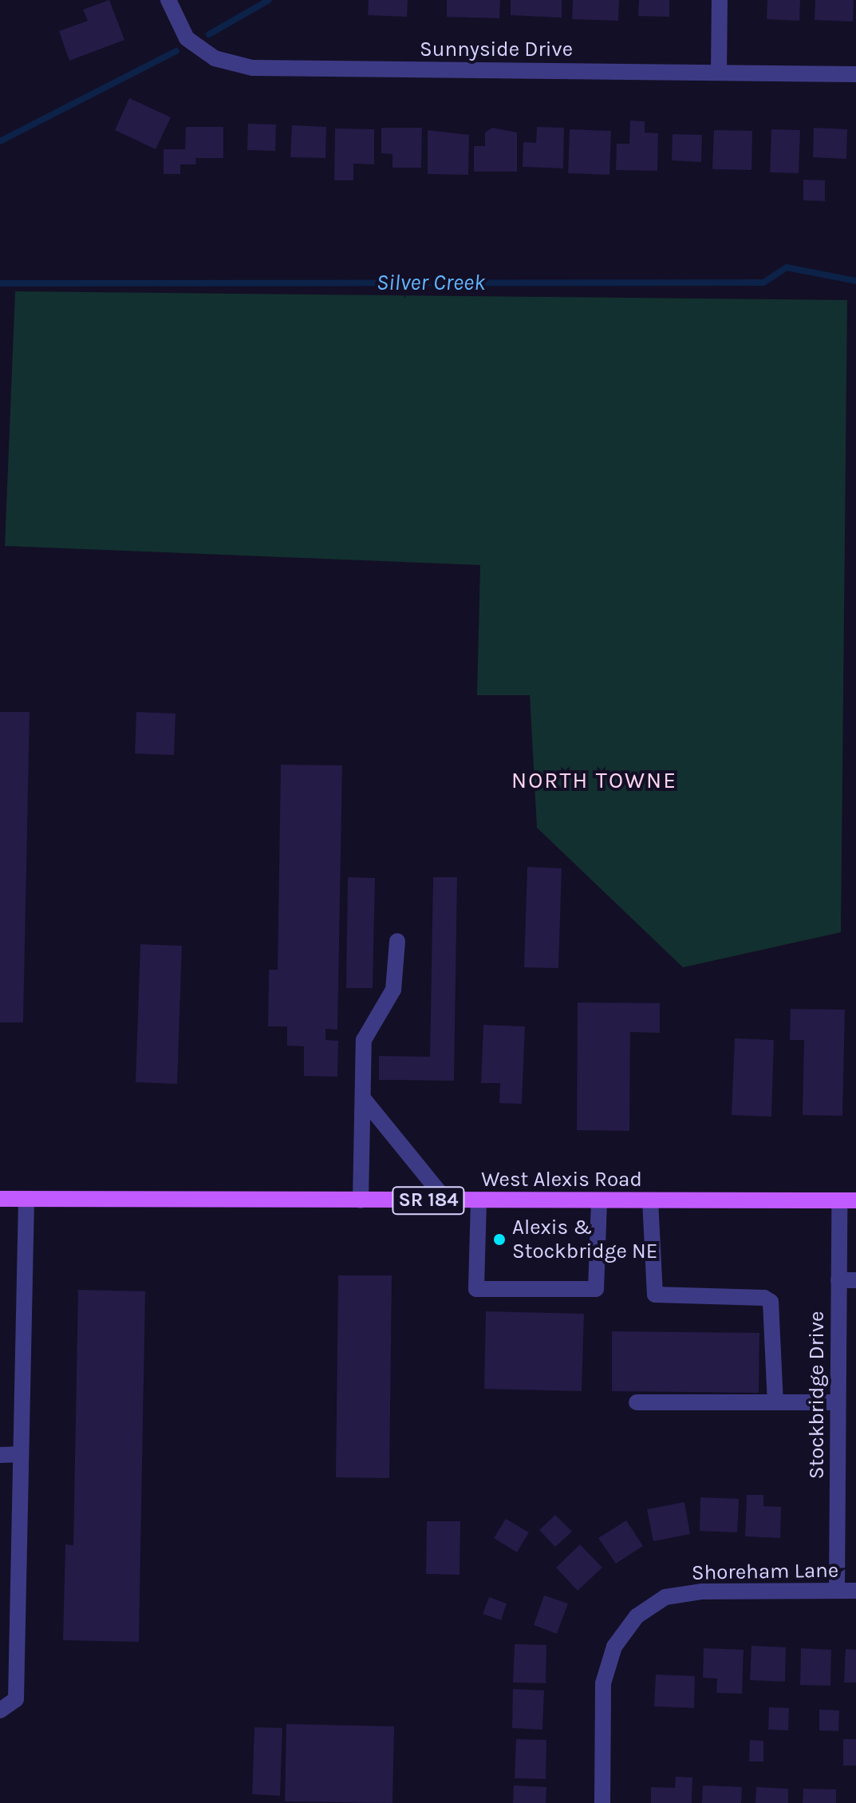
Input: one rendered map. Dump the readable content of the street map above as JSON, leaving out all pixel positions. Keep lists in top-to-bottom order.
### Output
{
  "streets": {
    "main road": ["West Alexis Road", "SR 184"],
    "street": ["Sunnyside Drive", "Stockbridge Drive", "Shoreham Lane"]
  },
  "crossings": [
    ["West Alexis Road", "Stockbridge Drive"],
    ["Stockbridge Drive", "Shoreham Lane"]
  ],
  "districts": ["NORTH TOWNE"],
  "water": ["Silver Creek"],
  "places": ["Alexis & Stockbridge NE"]
}
